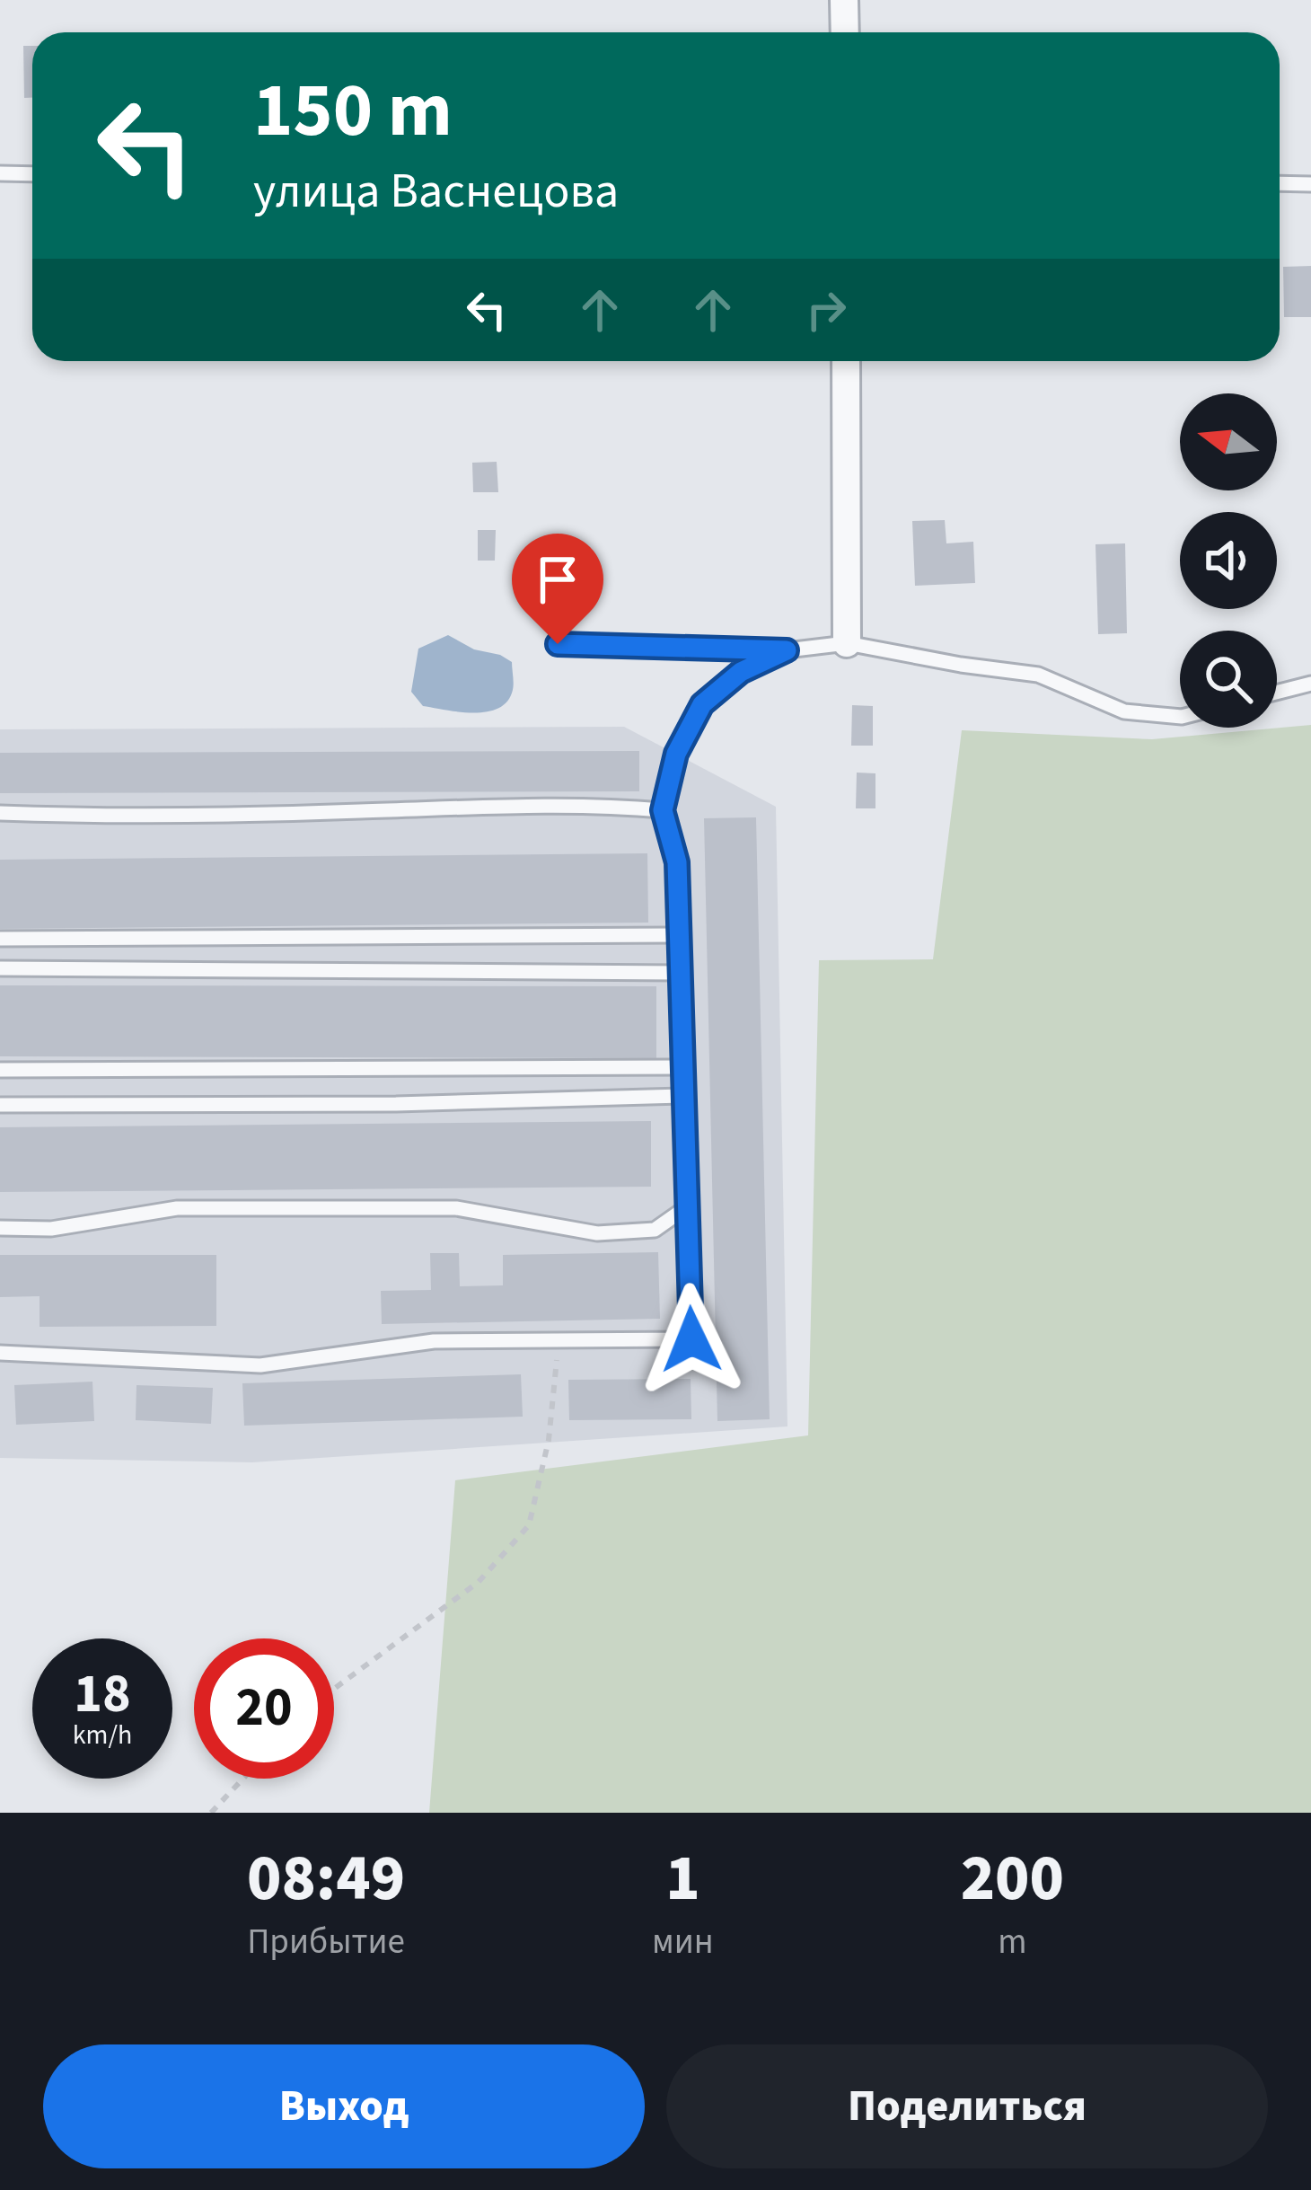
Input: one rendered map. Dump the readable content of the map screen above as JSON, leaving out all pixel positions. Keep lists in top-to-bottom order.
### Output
{
  "north": "left",
  "page": {
    "turn": ["150 m", "улица Васнецова"],
    "speed": "18 km/h",
    "limit": "20",
    "eta": [
      "08:49",
      "Прибытие",
      "1",
      "мин",
      "200",
      "m"
    ],
    "buttons": ["Выход", "Поделиться"]
  }
}
